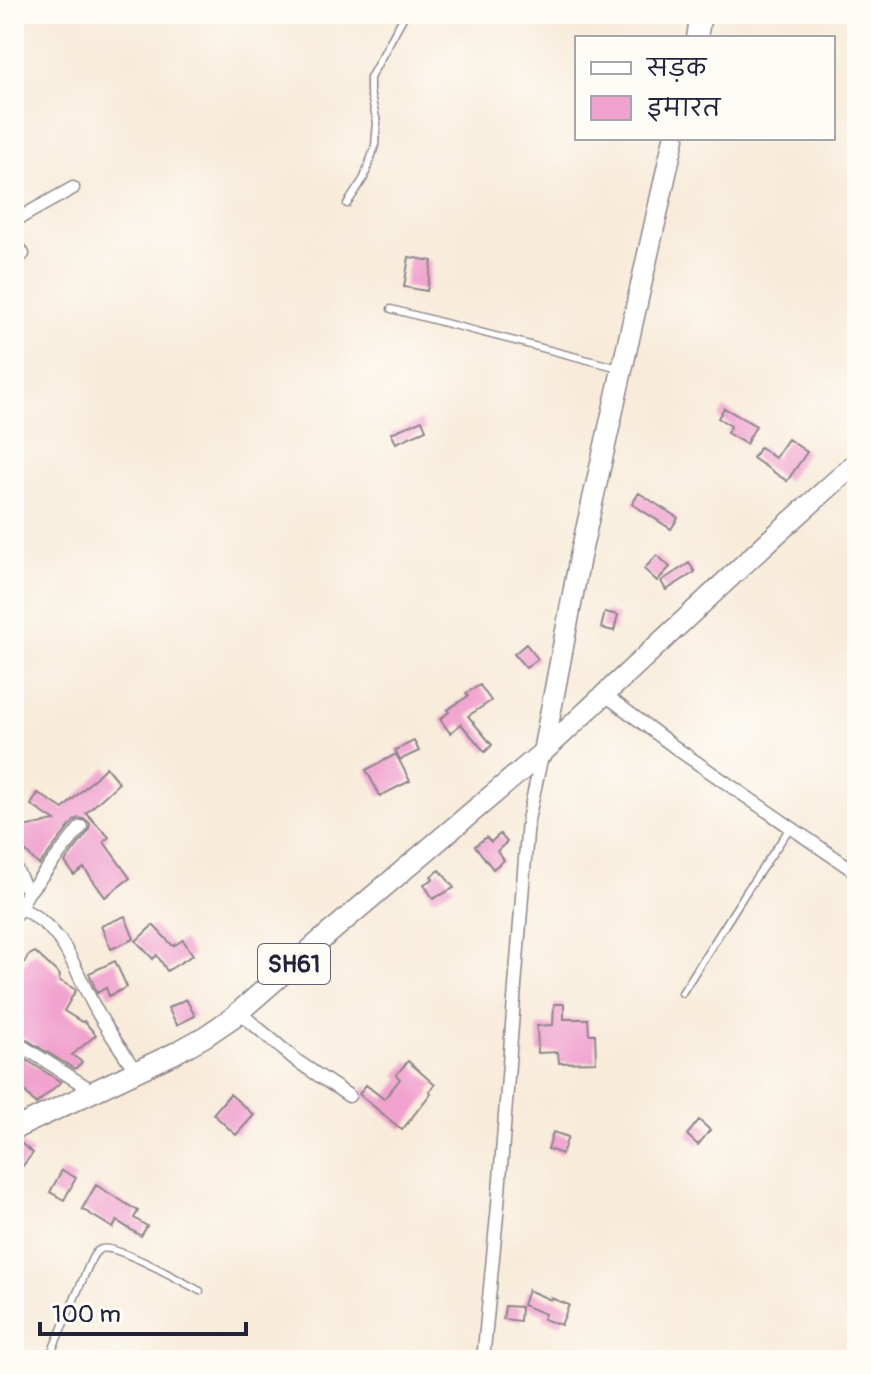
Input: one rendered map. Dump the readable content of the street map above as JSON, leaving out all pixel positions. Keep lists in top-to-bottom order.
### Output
{
  "streets": {
    "main road": ["SH61"]
  },
  "legend": ["सड़क", "इमारत"],
  "scale_bar": "100 m"
}
